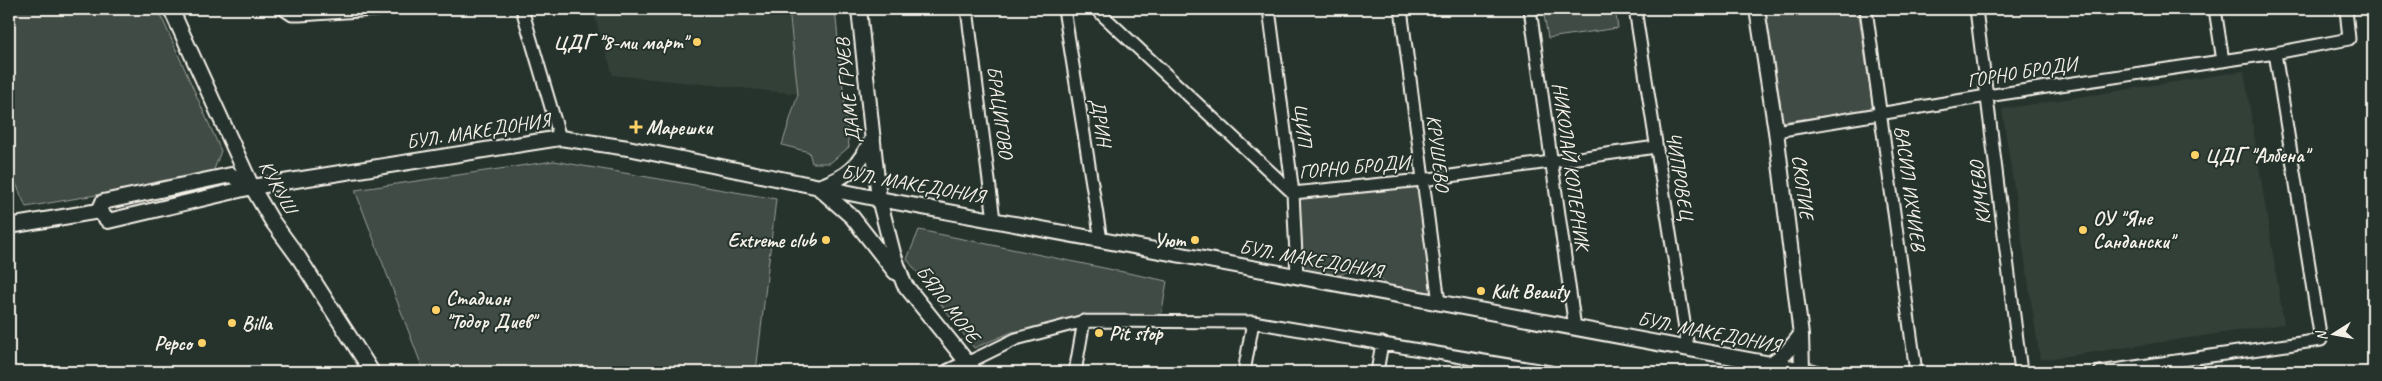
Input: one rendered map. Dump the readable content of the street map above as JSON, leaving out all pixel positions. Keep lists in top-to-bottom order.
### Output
{
  "streets": {
    "street": [
      "ГОРНО БРОДИ",
      "ДАМЕ ГРУЕВ",
      "БРАЦИГОВО",
      "ДРИН",
      "ЩИП",
      "БУЛ. МАКЕДОНИЯ",
      "КРУШЕВО",
      "НИКОЛАЙ КОПЕРНИК",
      "ЧИПРОВЕЦ",
      "КУКУШ",
      "СКОПИЕ",
      "ВАСИЛ ИХЧИЕВ",
      "КИЧЕВО",
      "БЯЛО МОРЕ"
    ]
  },
  "crossings": [
    ["ГОРНО БРОДИ", "ЩИП"],
    ["ГОРНО БРОДИ", "КРУШЕВО"],
    ["ГОРНО БРОДИ", "НИКОЛАЙ КОПЕРНИК"],
    ["ГОРНО БРОДИ", "ЧИПРОВЕЦ"],
    ["ГОРНО БРОДИ", "СКОПИЕ"],
    ["ГОРНО БРОДИ", "ВАСИЛ ИХЧИЕВ"],
    ["ГОРНО БРОДИ", "КИЧЕВО"],
    ["ДАМЕ ГРУЕВ", "БУЛ. МАКЕДОНИЯ"],
    ["ДАМЕ ГРУЕВ", "БЯЛО МОРЕ"],
    ["БРАЦИГОВО", "БУЛ. МАКЕДОНИЯ"],
    ["ДРИН", "БУЛ. МАКЕДОНИЯ"],
    ["ЩИП", "БУЛ. МАКЕДОНИЯ"],
    ["БУЛ. МАКЕДОНИЯ", "КРУШЕВО"],
    ["БУЛ. МАКЕДОНИЯ", "НИКОЛАЙ КОПЕРНИК"],
    ["БУЛ. МАКЕДОНИЯ", "ЧИПРОВЕЦ"],
    ["БУЛ. МАКЕДОНИЯ", "КУКУШ"],
    ["БУЛ. МАКЕДОНИЯ", "СКОПИЕ"],
    ["БУЛ. МАКЕДОНИЯ", "БЯЛО МОРЕ"]
  ],
  "places": {
    "other": [
      "ЦДГ \"8-ми март\"",
      "ЦДГ \"Албена\"",
      "ОУ \"Яне Сандански\"",
      "Extreme club",
      "Уют",
      "Kult Beauty",
      "Стадион \"Тодор Диев\"",
      "Billa",
      "Pit stop",
      "Pepco"
    ],
    "health": ["Марешки"]
  },
  "north": "left"
}
